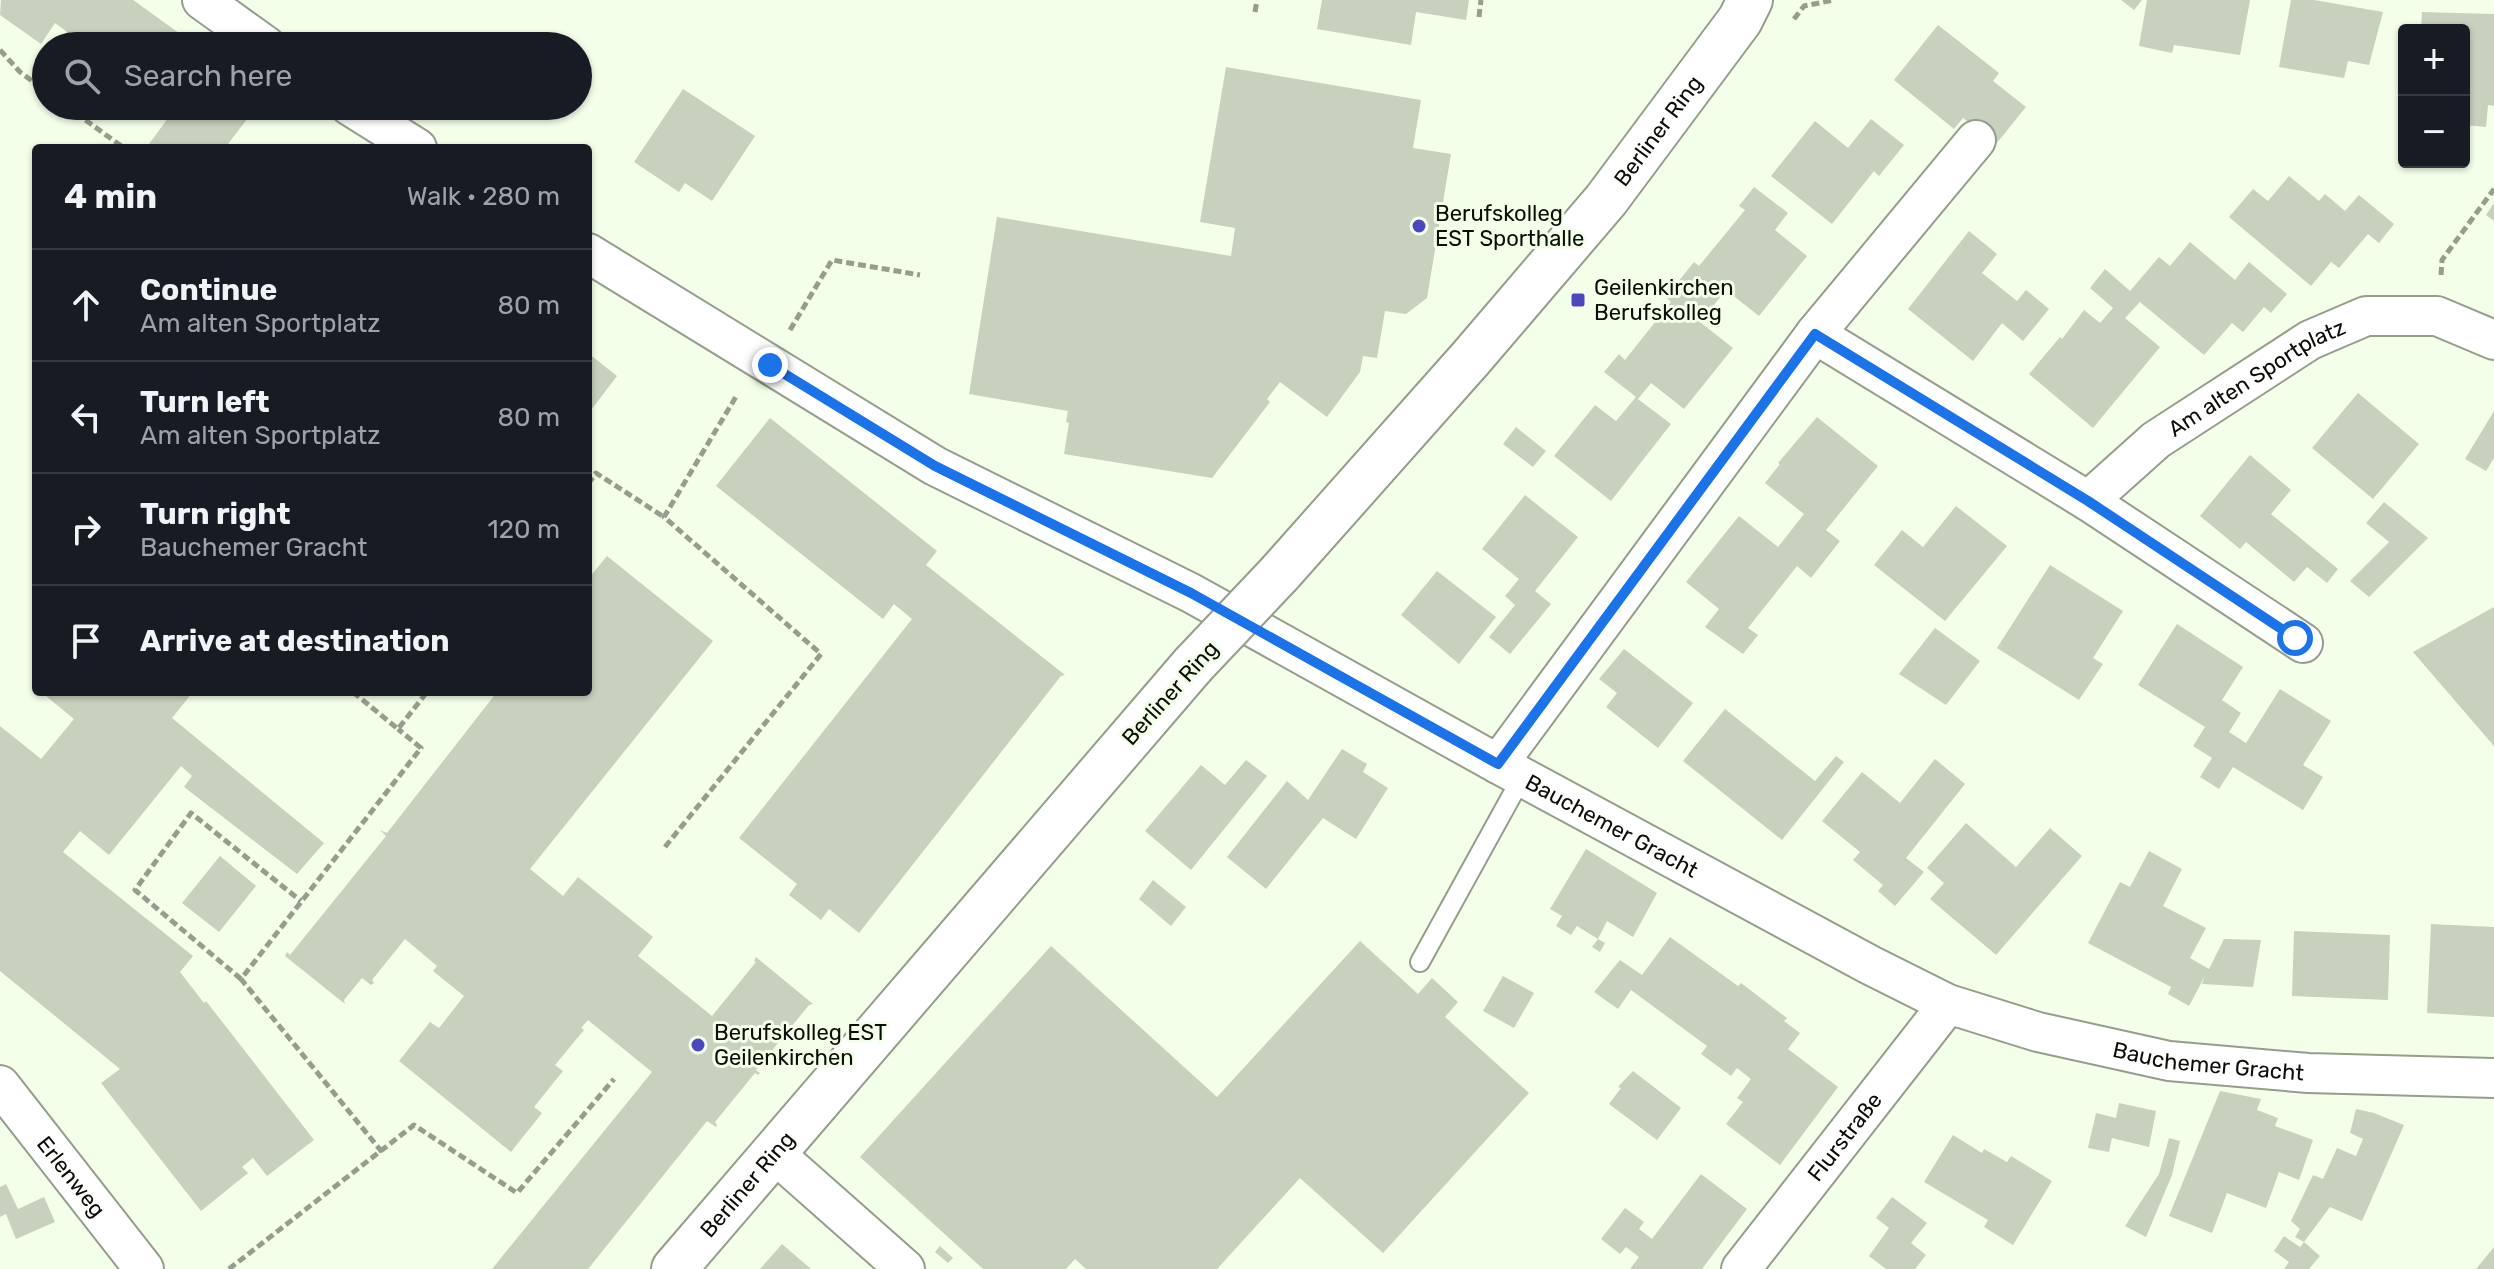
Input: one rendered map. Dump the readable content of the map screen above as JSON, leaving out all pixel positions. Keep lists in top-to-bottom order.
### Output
{
  "streets": {
    "main road": ["Berliner Ring"],
    "street": [
      "Am alten Sportplatz",
      "Bauchemer Gracht",
      "Flurstraße",
      "Erlenweg"
    ]
  },
  "crossings": [
    ["Bauchemer Gracht", "Flurstraße"]
  ],
  "places": {
    "other": ["Berufskolleg EST Sporthalle", "Berufskolleg EST Geilenkirchen"],
    "transit": ["Geilenkirchen Berufskolleg"]
  },
  "page": {
    "map_buttons": ["+", "−"],
    "search": "Search here",
    "heading": ["4 min", "Walk · 280 m"],
    "list": [
      ["Continue", "Am alten Sportplatz", "80 m"],
      ["Turn left", "Am alten Sportplatz", "80 m"],
      ["Turn right", "Bauchemer Gracht", "120 m"],
      "Arrive at destination"
    ]
  }
}
